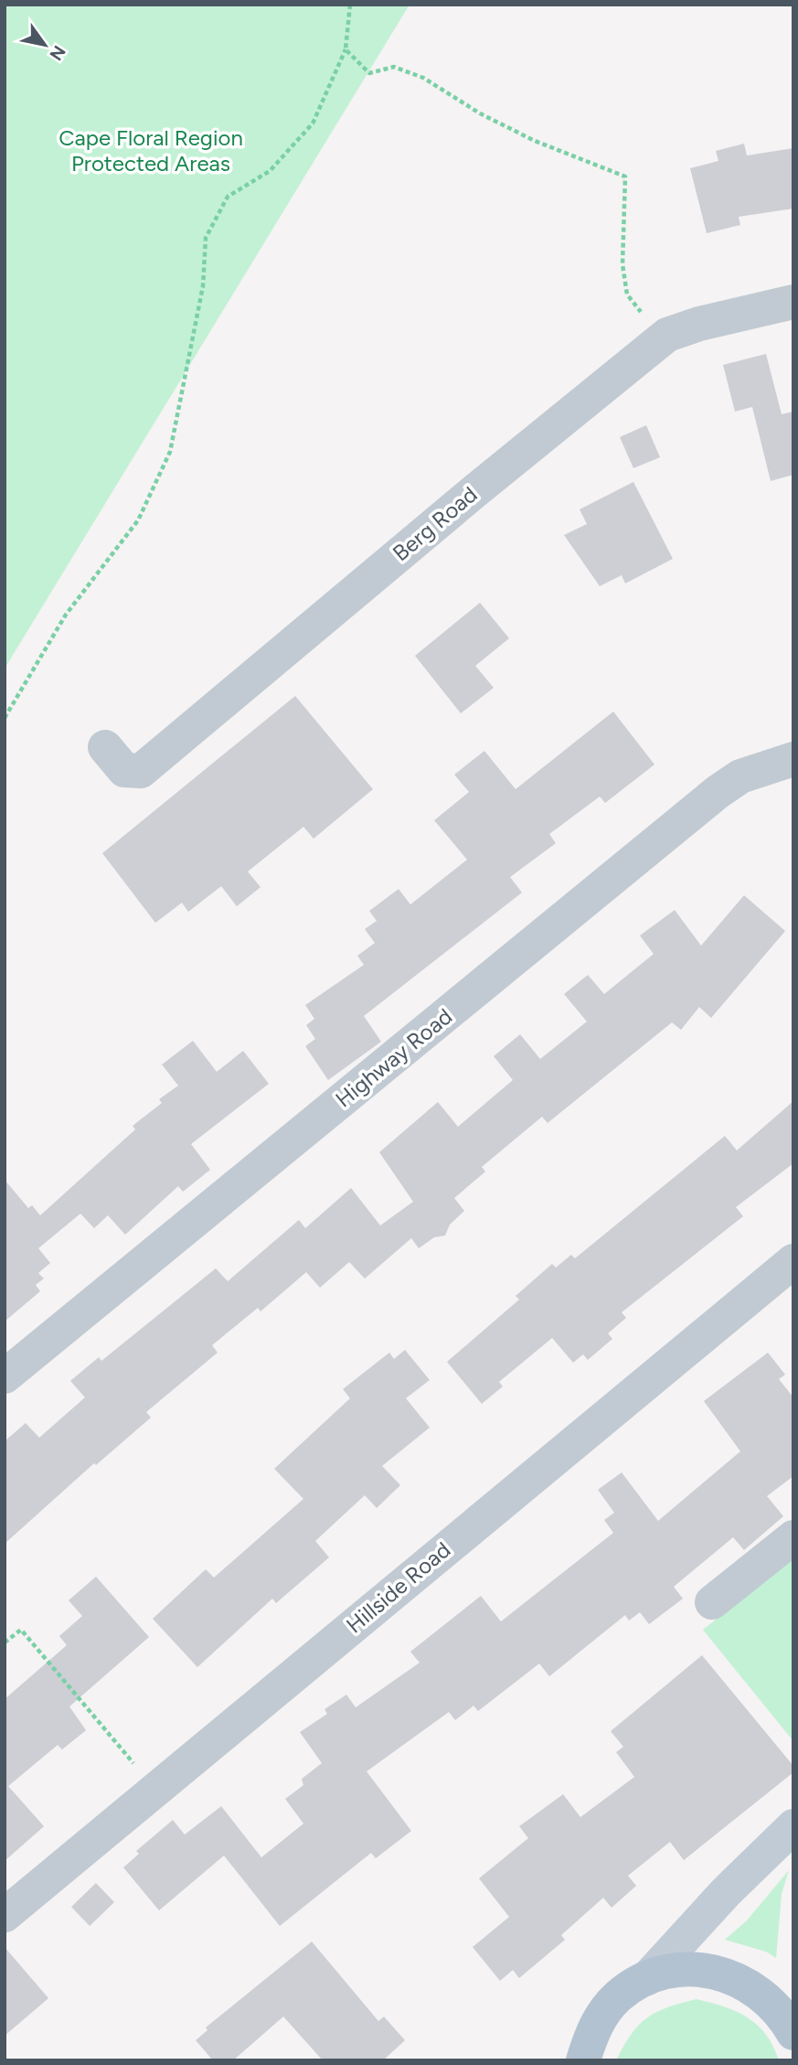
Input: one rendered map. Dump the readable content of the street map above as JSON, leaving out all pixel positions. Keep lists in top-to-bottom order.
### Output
{
  "streets": {
    "street": ["Berg Road", "Highway Road", "Hillside Road"]
  },
  "parks": ["Cape Floral Region Protected Areas"],
  "north": "bottom right"
}
